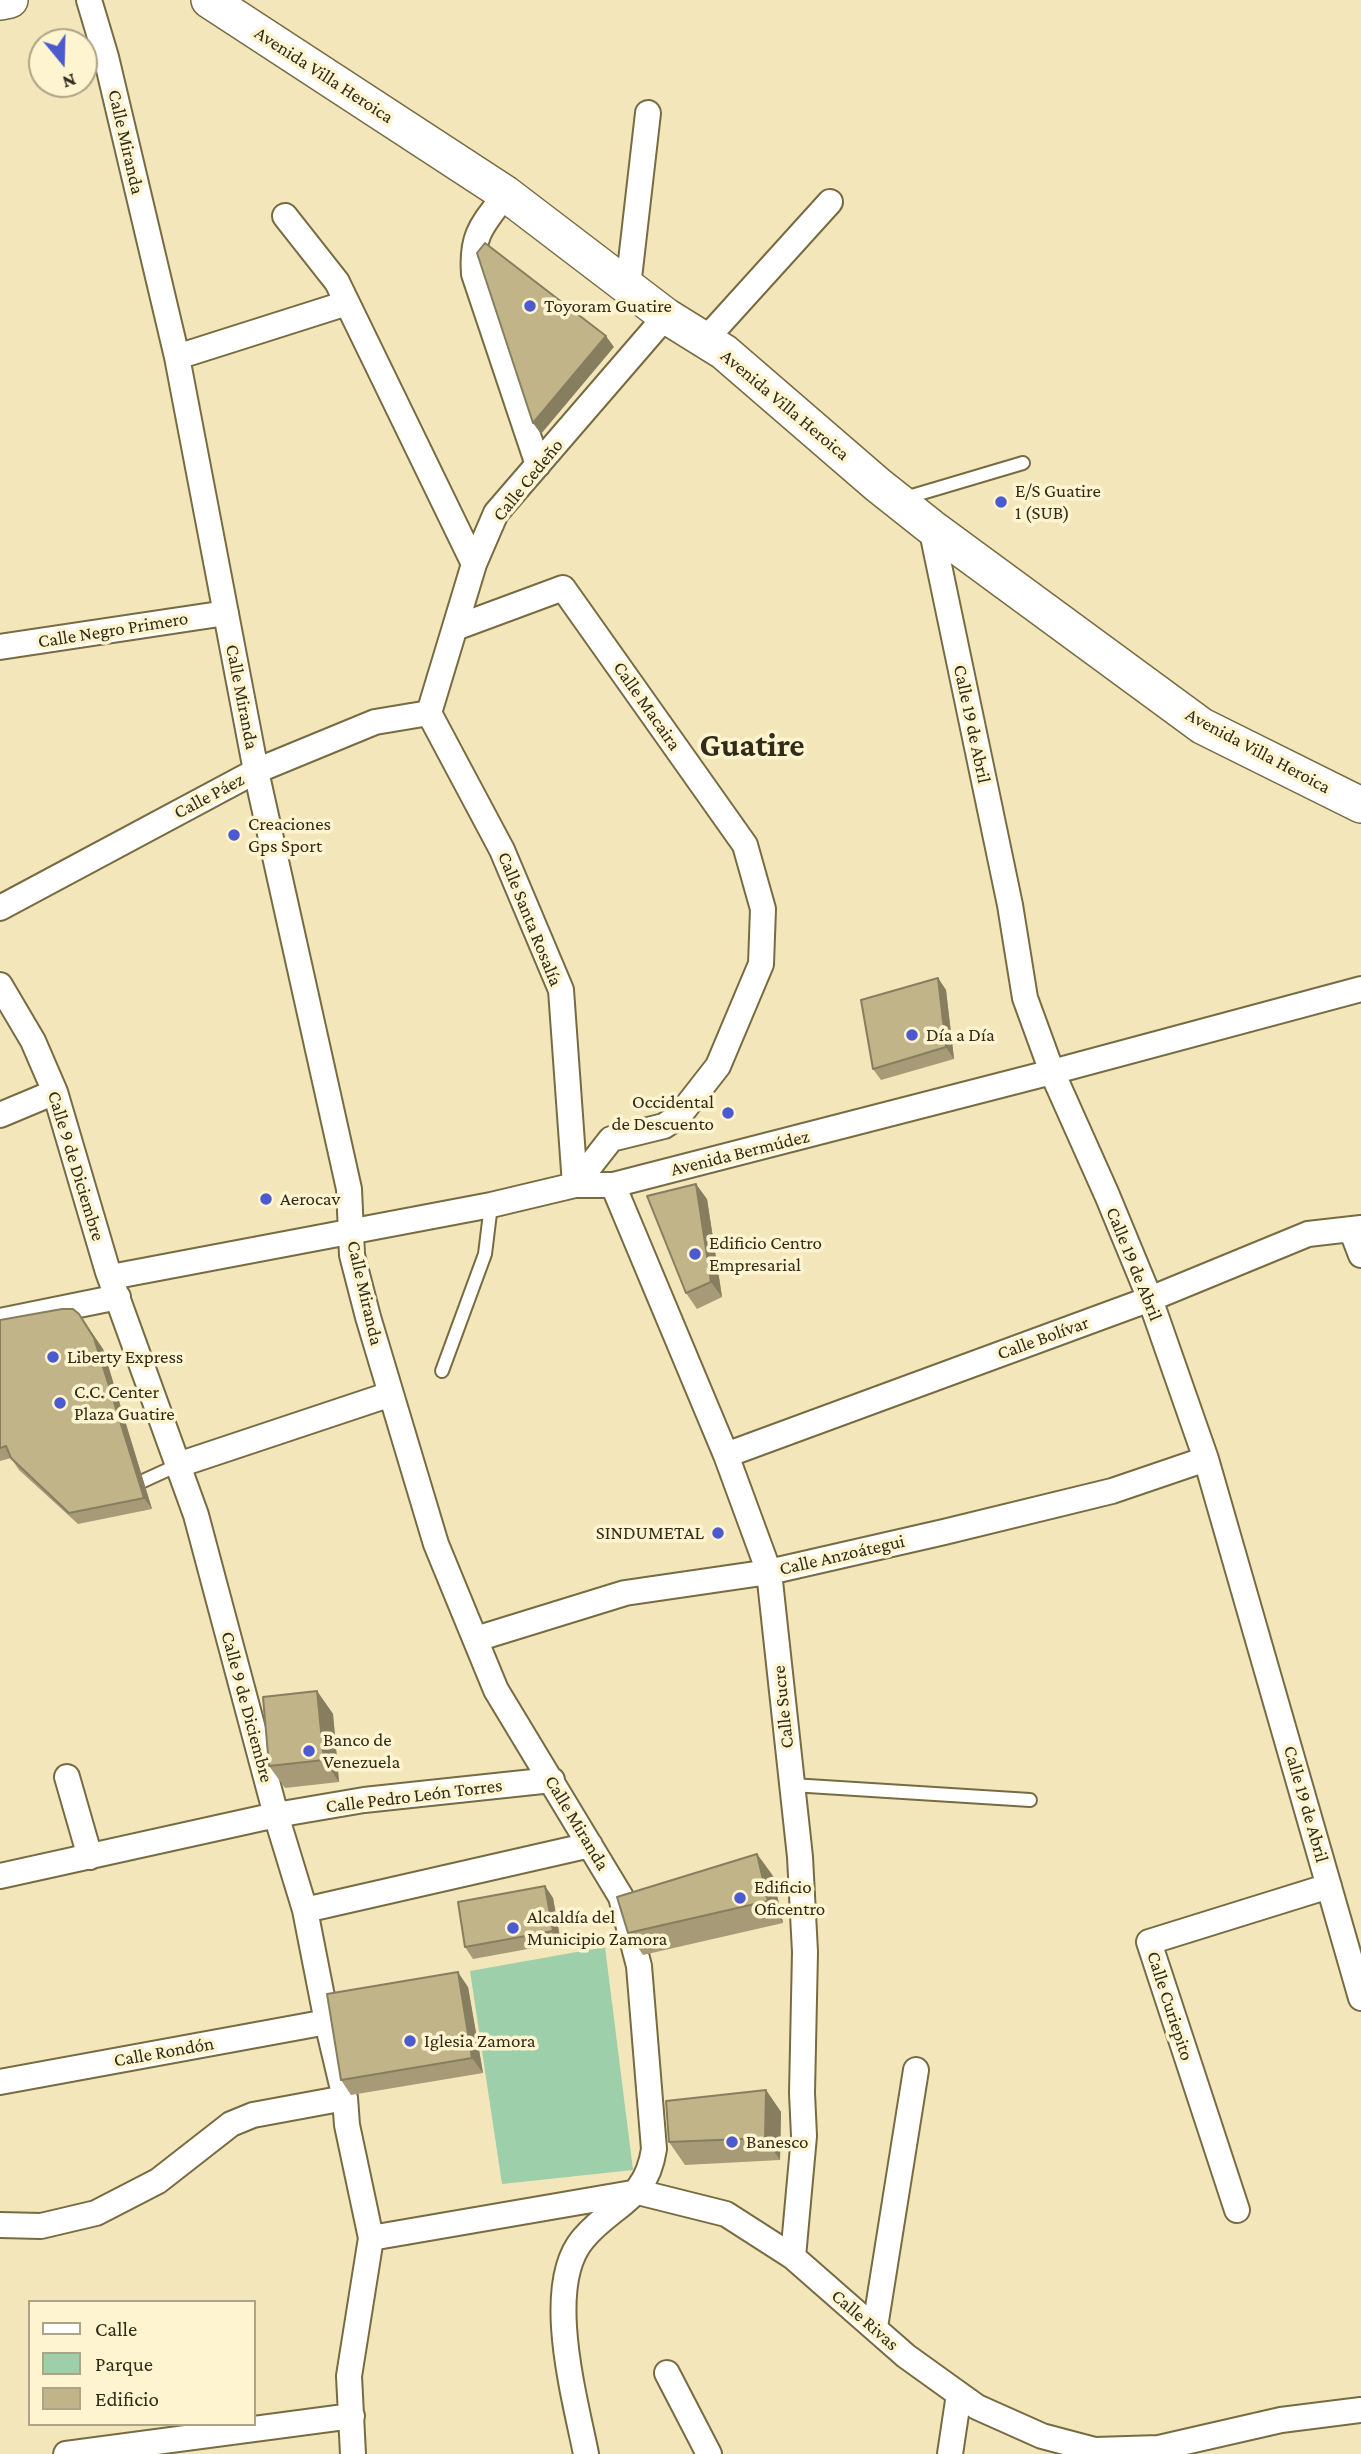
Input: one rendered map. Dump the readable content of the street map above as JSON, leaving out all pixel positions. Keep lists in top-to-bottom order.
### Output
{
  "streets": {
    "main road": ["Avenida Villa Heroica"],
    "street": [
      "Calle Miranda",
      "Calle Cedeño",
      "Calle Negro Primero",
      "Calle Macaira",
      "Calle 19 de Abril",
      "Calle Páez",
      "Calle Santa Rosalía",
      "Avenida Bermúdez",
      "Calle 9 de Diciembre",
      "Calle Bolívar",
      "Calle Anzoátegui",
      "Calle Sucre",
      "Calle Pedro León Torres",
      "Calle Curiepito",
      "Calle Rondón",
      "Calle Rivas"
    ]
  },
  "crossings": [
    ["Avenida Villa Heroica", "Calle Cedeño"],
    ["Avenida Villa Heroica", "Calle 19 de Abril"],
    ["Calle Miranda", "Calle Negro Primero"],
    ["Calle Miranda", "Calle Páez"],
    ["Calle Miranda", "Avenida Bermúdez"],
    ["Calle Miranda", "Calle Anzoátegui"],
    ["Calle Miranda", "Calle Pedro León Torres"],
    ["Calle Miranda", "Calle Rivas"],
    ["Calle Cedeño", "Calle Macaira"],
    ["Calle Cedeño", "Calle Páez"],
    ["Calle Cedeño", "Calle Santa Rosalía"],
    ["Calle Macaira", "Calle Santa Rosalía"],
    ["Calle Macaira", "Avenida Bermúdez"],
    ["Calle 19 de Abril", "Avenida Bermúdez"],
    ["Calle 19 de Abril", "Calle Bolívar"],
    ["Calle 19 de Abril", "Calle Anzoátegui"],
    ["Calle 19 de Abril", "Calle Curiepito"],
    ["Calle Páez", "Calle Santa Rosalía"],
    ["Calle Santa Rosalía", "Avenida Bermúdez"],
    ["Avenida Bermúdez", "Calle 9 de Diciembre"],
    ["Avenida Bermúdez", "Calle Sucre"],
    ["Calle 9 de Diciembre", "Calle Pedro León Torres"],
    ["Calle 9 de Diciembre", "Calle Rondón"],
    ["Calle 9 de Diciembre", "Calle Rivas"],
    ["Calle Bolívar", "Calle Sucre"],
    ["Calle Anzoátegui", "Calle Sucre"],
    ["Calle Sucre", "Calle Rivas"]
  ],
  "districts": ["Guatire"],
  "places": [
    "Toyoram Guatire",
    "E/S Guatire 1 (SUB)",
    "Creaciones Gps Sport",
    "Día a Día",
    "Occidental de Descuento",
    "Aerocav",
    "Edificio Centro Empresarial",
    "Liberty Express",
    "C.C. Center Plaza Guatire",
    "SINDUMETAL",
    "Banco de Venezuela",
    "Edificio Oficentro",
    "Alcaldía del Municipio Zamora",
    "Iglesia Zamora",
    "Banesco"
  ],
  "legend": ["Calle", "Parque", "Edificio"],
  "north": "bottom"
}
